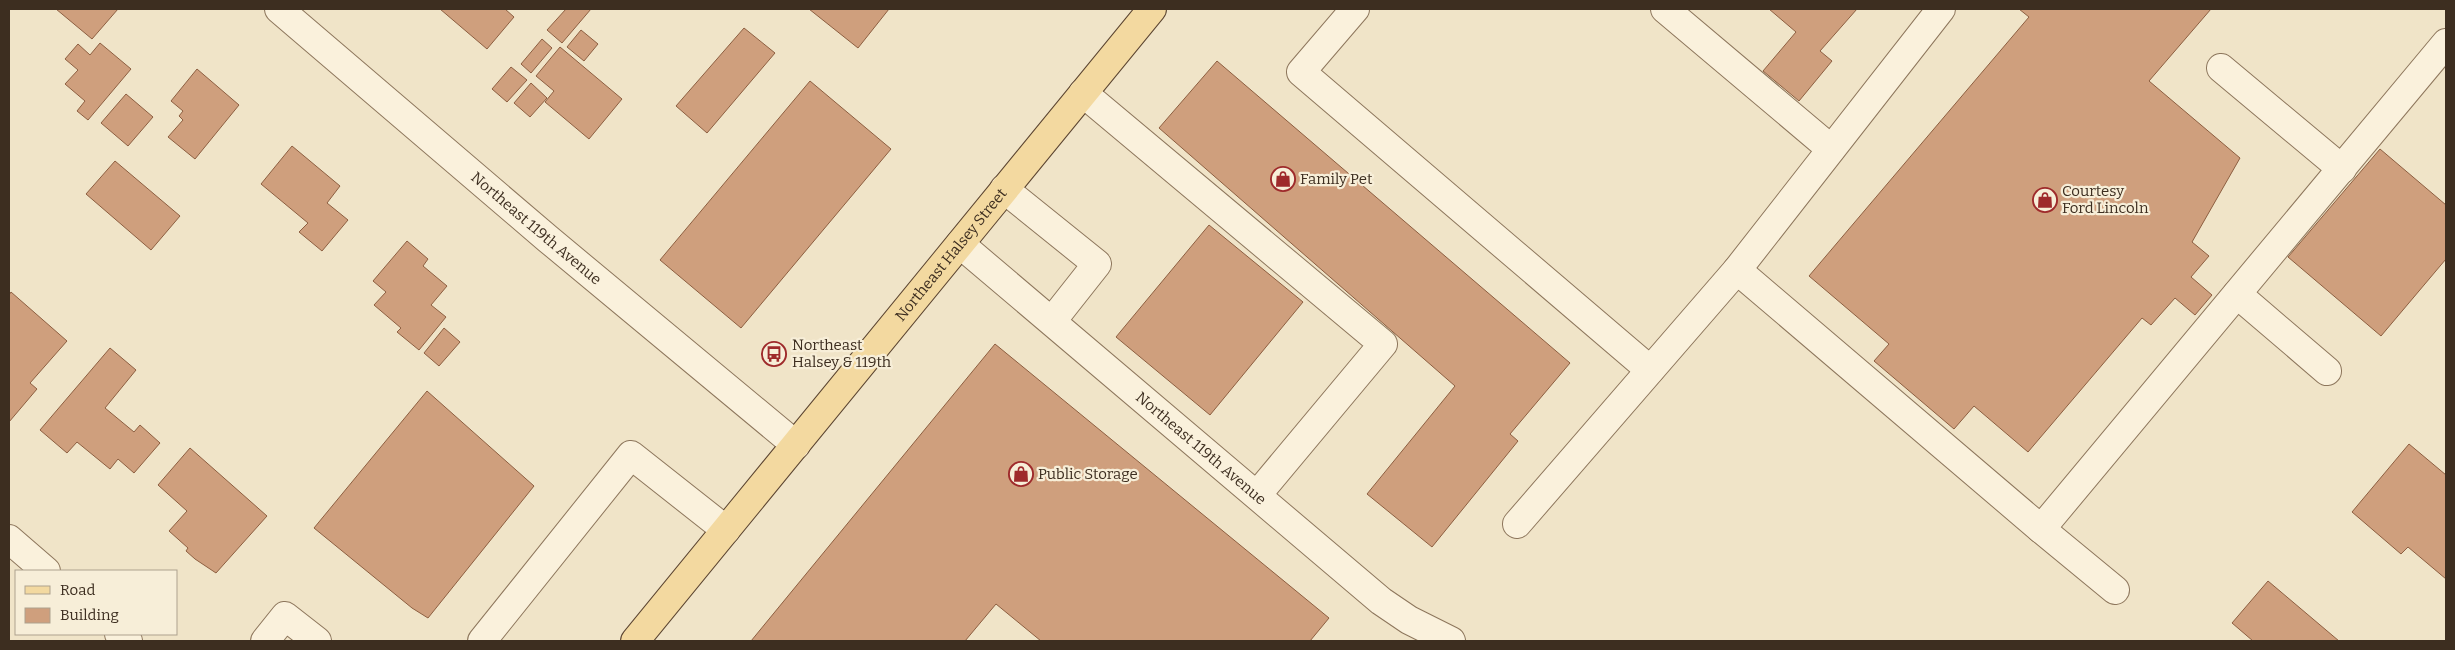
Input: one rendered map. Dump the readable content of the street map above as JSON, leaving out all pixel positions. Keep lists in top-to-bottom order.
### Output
{
  "streets": {
    "main road": ["Northeast Halsey Street"],
    "street": ["Northeast 119th Avenue"]
  },
  "crossings": [
    ["Northeast 119th Avenue", "Northeast Halsey Street"]
  ],
  "places": {
    "shop": ["Family Pet", "Courtesy Ford Lincoln", "Public Storage"],
    "bus stop": ["Northeast Halsey & 119th"]
  },
  "legend": ["Road", "Building"]
}
